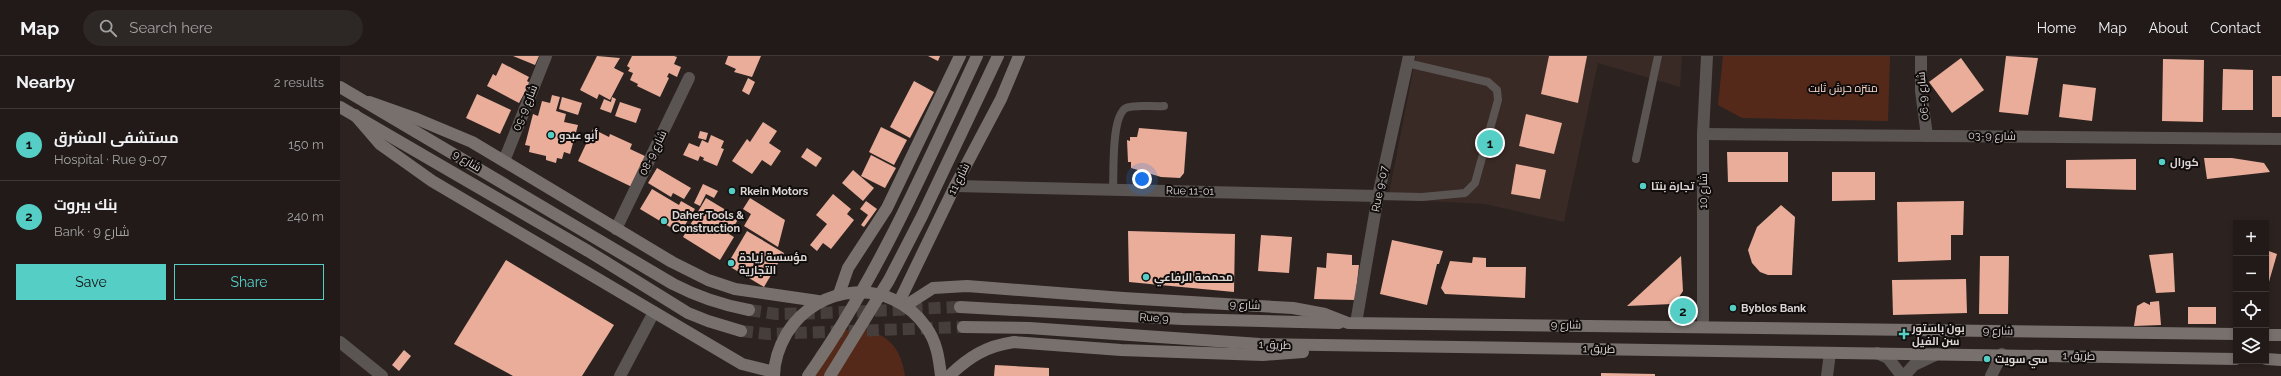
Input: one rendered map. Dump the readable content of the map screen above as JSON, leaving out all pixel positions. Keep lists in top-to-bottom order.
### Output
{
  "streets": {
    "main road": [
      "شارع 9",
      "شارع 11",
      "Rue 9",
      "طريق 1"
    ],
    "street": [
      "شارع 9-06",
      "شارع 9-09",
      "شارع 9-03",
      "شارع 9-08",
      "Rue 9-07",
      "Rue 11-01",
      "شارع 10"
    ]
  },
  "crossings": [
    ["شارع 9-06", "شارع 9-03"],
    ["شارع 9-03", "شارع 10"],
    ["شارع 9", "شارع 11"],
    ["شارع 9", "Rue 9-07"],
    ["شارع 9", "شارع 10"],
    ["شارع 9", "Rue 9"],
    ["شارع 11", "Rue 11-01"],
    ["Rue 9-07", "Rue 11-01"],
    ["Rue 9-07", "Rue 9"]
  ],
  "parks": ["منتزه حرش ثابت"],
  "places": {
    "other": [
      "أبو عبدو",
      "كورال",
      "تجارة بنتا",
      "Rkein Motors",
      "Daher Tools & Construction",
      "مؤسسة زيادة التجارية",
      "محمصة الرفاعي",
      "Byblos Bank",
      "سي سويت"
    ],
    "health": ["بون باستور سن الفيل"]
  },
  "page": {
    "header": "Map",
    "search": "Search here",
    "nav": [
      "Home",
      "Map",
      "About",
      "Contact"
    ],
    "heading": ["Nearby", "2 results"],
    "list": [
      {
        "mark": "1",
        "name": "مستشفى المشرق",
        "note": "Hospital · Rue 9-07",
        "value": "150 m"
      },
      {
        "mark": "2",
        "name": "بنك بيروت",
        "note": "Bank · شارع 9",
        "value": "240 m"
      }
    ],
    "pins": ["1", "2"],
    "map_buttons": ["+", "−"],
    "buttons": ["Save", "Share"]
  }
}
